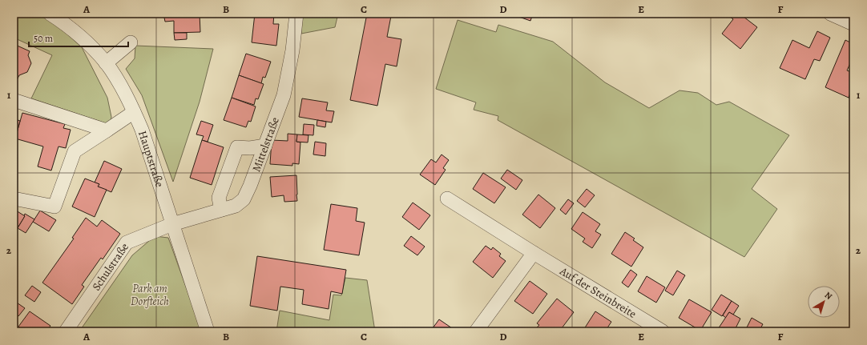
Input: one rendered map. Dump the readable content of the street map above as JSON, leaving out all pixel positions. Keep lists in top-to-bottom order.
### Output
{
  "streets": {
    "street": [
      "Mittelstraße",
      "Hauptstraße",
      "Schulstraße",
      "Auf der Steinbreite"
    ]
  },
  "crossings": [
    ["Mittelstraße", "Hauptstraße"],
    ["Mittelstraße", "Schulstraße"],
    ["Hauptstraße", "Schulstraße"]
  ],
  "parks": ["Park am Dorfteich"],
  "scale_bar": "50 m",
  "north": "top right",
  "grid": {
    "columns": [
      "A",
      "B",
      "C",
      "D",
      "E",
      "F"
    ],
    "rows": ["1", "2"]
  }
}
